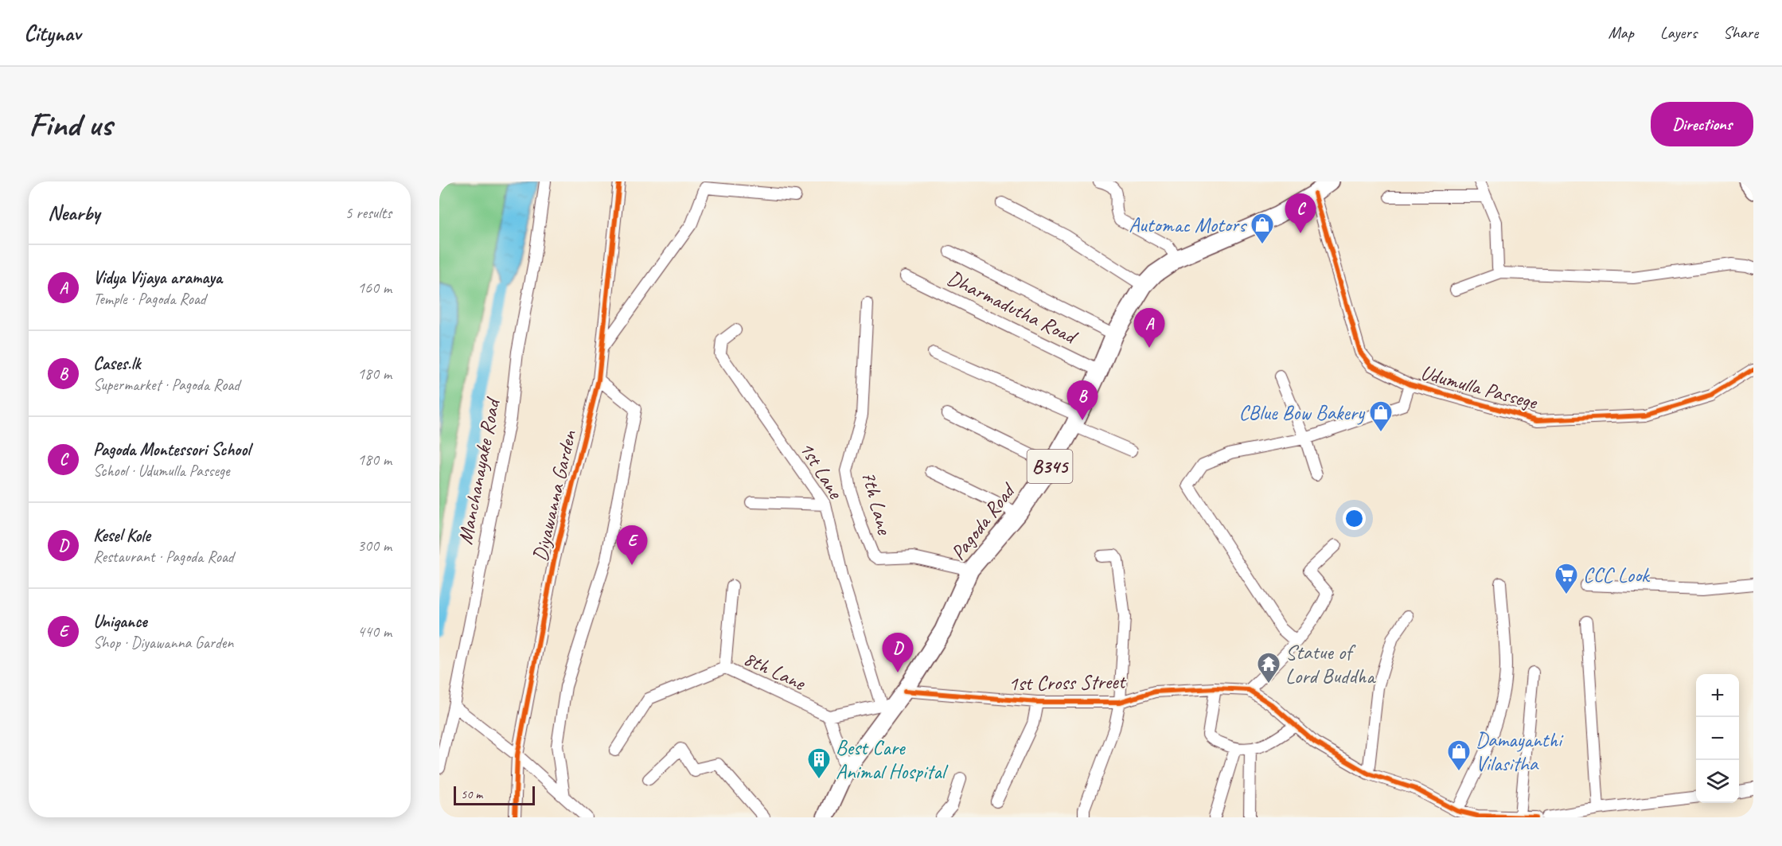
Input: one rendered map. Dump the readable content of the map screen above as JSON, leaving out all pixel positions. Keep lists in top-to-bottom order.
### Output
{
  "streets": {
    "main road": ["B345", "Pagoda Road"],
    "street": [
      "Dharmadutha Road",
      "Udumulla Passege",
      "1st Lane",
      "Manchanayake Road",
      "Diyawanna Garden",
      "7th Lane",
      "8th Lane",
      "1st Cross Street"
    ]
  },
  "crossings": [
    ["Dharmadutha Road", "Pagoda Road"],
    ["Udumulla Passege", "Pagoda Road"],
    ["1st Lane", "Pagoda Road"],
    ["7th Lane", "Pagoda Road"],
    ["Pagoda Road", "1st Cross Street"]
  ],
  "places": {
    "shop": ["Automac Motors", "CBlue Bow Bakery", "Damayanthi Vilasitha"],
    "supermarket": ["CCC Look"],
    "temple": ["Statue of Lord Buddha"],
    "building": ["Best Care Animal Hospital"]
  },
  "scale_bar": "50 m",
  "page": {
    "header": "Citynav",
    "nav": ["Map", "Layers", "Share"],
    "buttons": "Directions",
    "title": "Find us",
    "heading": ["Nearby", "5 results"],
    "pins": [
      "C",
      "A",
      "B",
      "E",
      "D"
    ],
    "list": [
      {
        "mark": "A",
        "name": "Vidya Vijaya aramaya",
        "note": "Temple · Pagoda Road",
        "value": "160 m"
      },
      {
        "mark": "B",
        "name": "Cases.lk",
        "note": "Supermarket · Pagoda Road",
        "value": "180 m"
      },
      {
        "mark": "C",
        "name": "Pagoda Montessori School",
        "note": "School · Udumulla Passege",
        "value": "180 m"
      },
      {
        "mark": "D",
        "name": "Kesel Kole",
        "note": "Restaurant · Pagoda Road",
        "value": "300 m"
      },
      {
        "mark": "E",
        "name": "Unigance",
        "note": "Shop · Diyawanna Garden",
        "value": "440 m"
      }
    ],
    "map_buttons": ["+", "−"],
    "scale": "50 m"
  }
}
